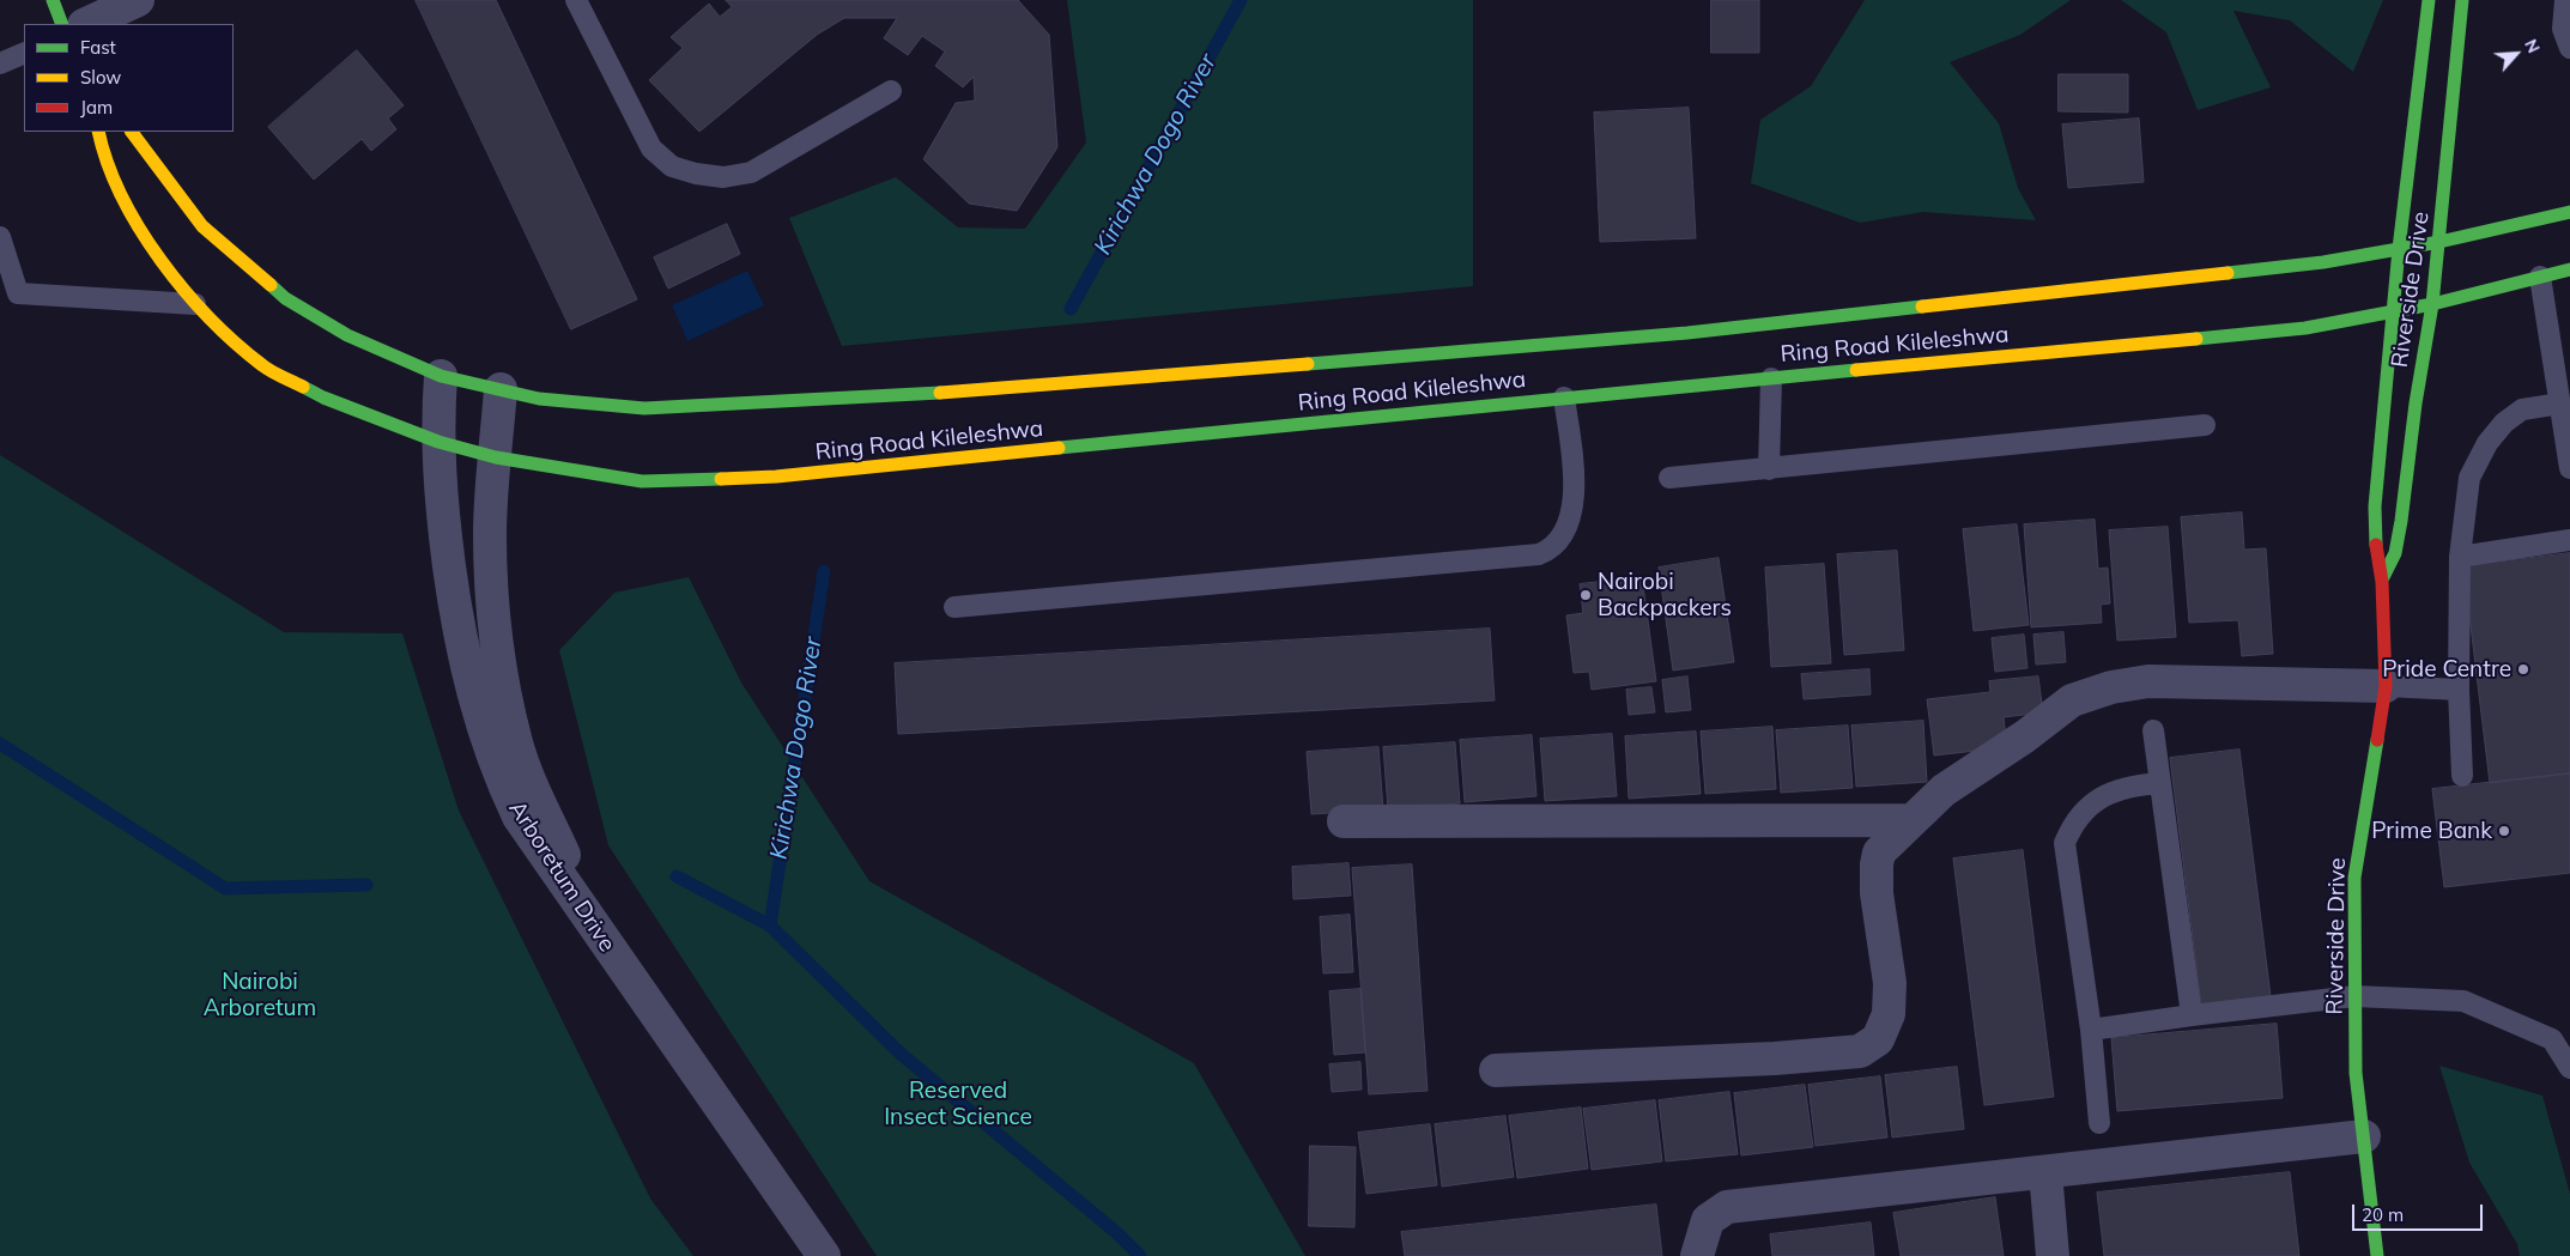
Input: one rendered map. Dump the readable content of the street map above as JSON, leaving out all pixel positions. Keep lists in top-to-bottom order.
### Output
{
  "streets": {
    "main road": ["Riverside Drive", "Ring Road Kileleshwa"],
    "street": ["Arboretum Drive"]
  },
  "crossings": [
    ["Riverside Drive", "Ring Road Kileleshwa"],
    ["Ring Road Kileleshwa", "Arboretum Drive"]
  ],
  "water": ["Kirichwa Dogo River"],
  "parks": ["Nairobi Arboretum", "Reserved Insect Science"],
  "places": ["Nairobi Backpackers", "Pride Centre", "Prime Bank"],
  "legend": ["Fast", "Slow", "Jam"],
  "scale_bar": "20 m",
  "north": "top right"
}
